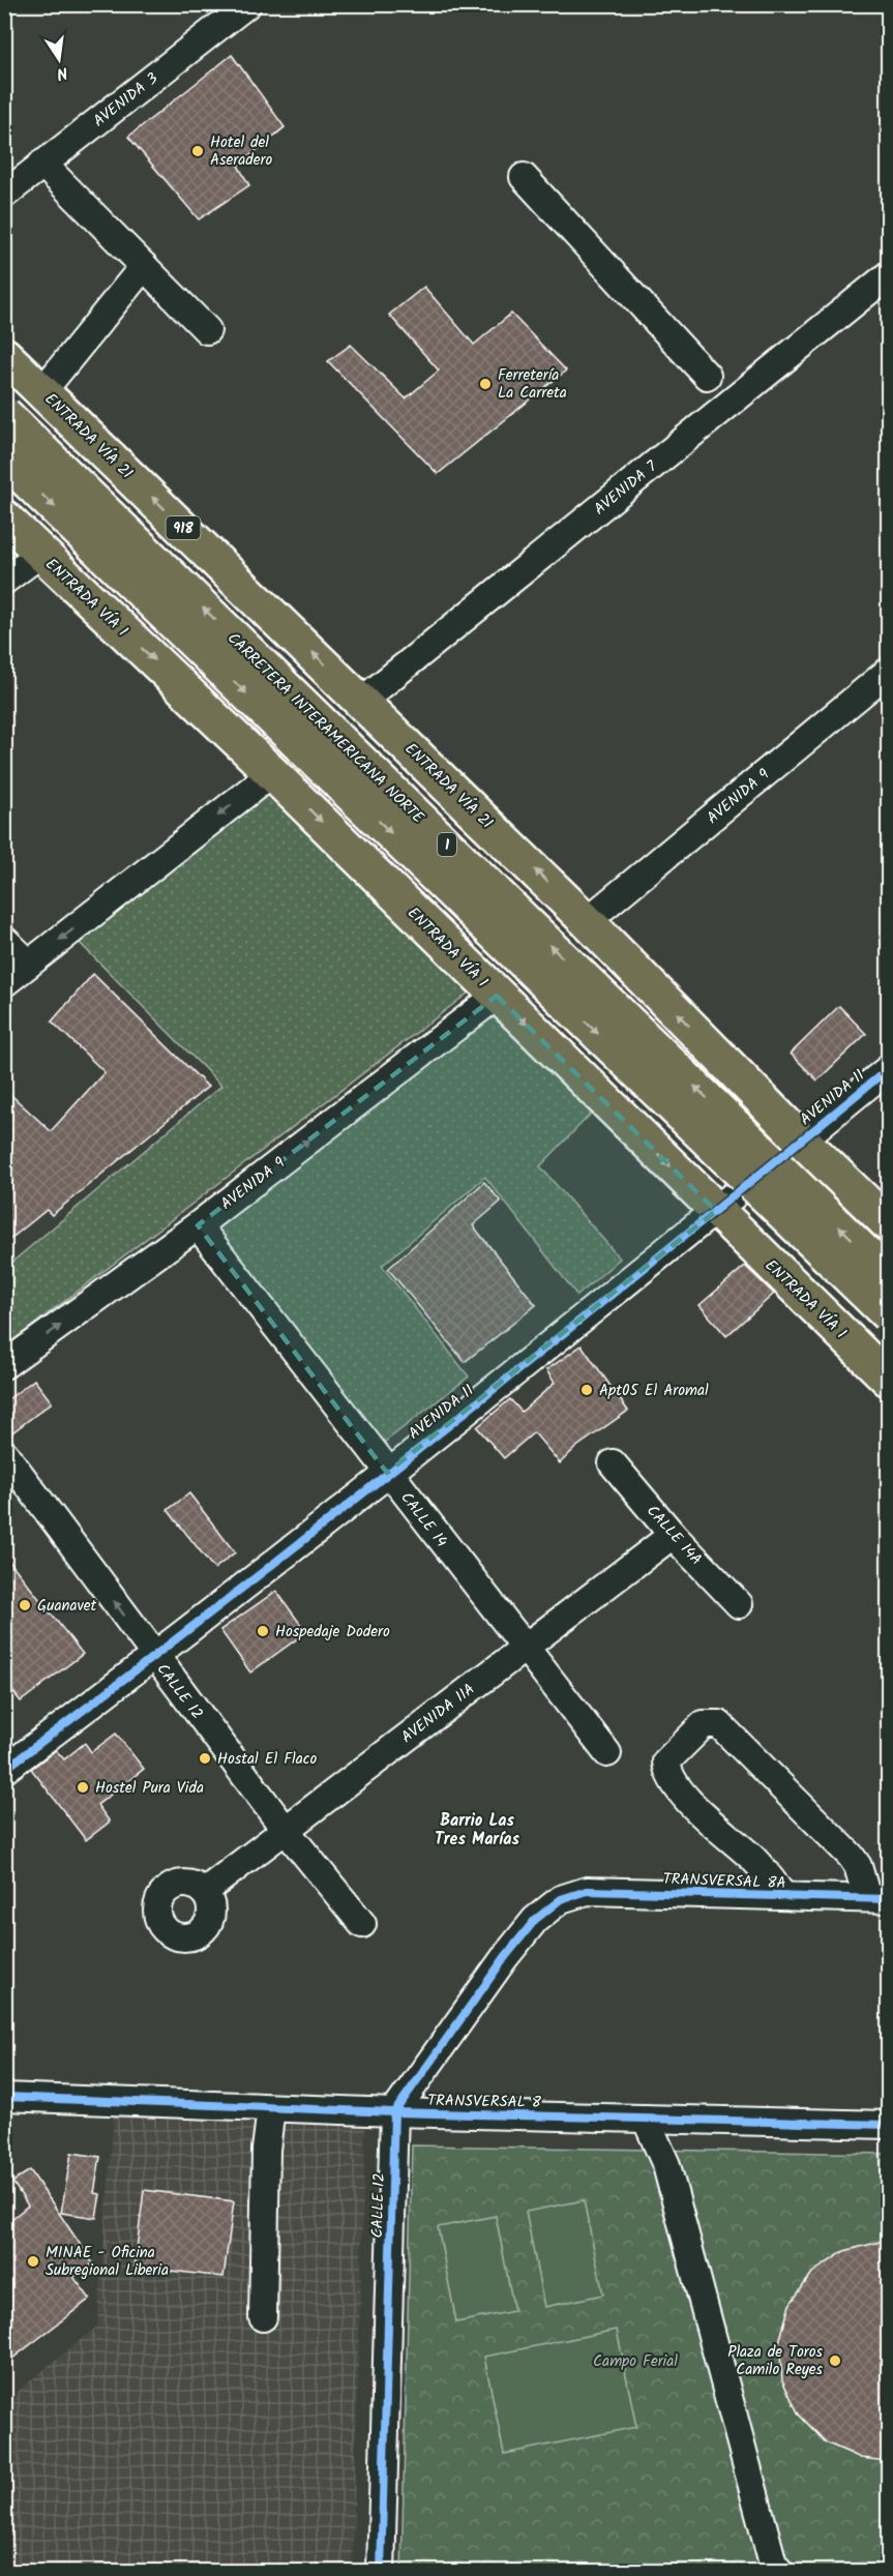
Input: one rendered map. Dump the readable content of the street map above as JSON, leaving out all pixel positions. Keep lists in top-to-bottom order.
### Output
{
  "streets": {
    "main road": [
      "ENTRADA VÍA 21",
      "918",
      "ENTRADA VÍA 1",
      "CARRETERA INTERAMERICANA NORTE",
      "1"
    ],
    "street": [
      "AVENIDA 3",
      "AVENIDA 7",
      "AVENIDA 9",
      "AVENIDA 11",
      "CALLE 14",
      "CALLE 14A",
      "CALLE 12",
      "AVENIDA 11A",
      "TRANSVERSAL 8A",
      "TRANSVERSAL 8"
    ]
  },
  "crossings": [
    ["ENTRADA VÍA 21", "AVENIDA 7"],
    ["ENTRADA VÍA 21", "AVENIDA 9"],
    ["ENTRADA VÍA 21", "AVENIDA 11"],
    ["ENTRADA VÍA 1", "AVENIDA 9"],
    ["ENTRADA VÍA 1", "AVENIDA 11"],
    ["AVENIDA 9", "CALLE 14"],
    ["AVENIDA 11", "CALLE 14"],
    ["AVENIDA 11", "CALLE 12"],
    ["CALLE 14", "AVENIDA 11A"],
    ["CALLE 14A", "AVENIDA 11A"],
    ["CALLE 12", "AVENIDA 11A"],
    ["CALLE 12", "TRANSVERSAL 8A"],
    ["CALLE 12", "TRANSVERSAL 8"],
    ["TRANSVERSAL 8A", "TRANSVERSAL 8"]
  ],
  "one_way": ["ENTRADA VÍA 21", "ENTRADA VÍA 1", "AVENIDA 9"],
  "districts": ["Barrio Las Tres Marías"],
  "parks": ["Campo Ferial"],
  "places": [
    "Hotel del Aseradero",
    "Ferretería La Carreta",
    "Apt05 El Aromal",
    "Guanavet",
    "Hospedaje Dodero",
    "Hostal El Flaco",
    "Hostel Pura Vida",
    "MINAE - Oficina Subregional Liberia",
    "Plaza de Toros Camilo Reyes"
  ],
  "north": "bottom"
}
